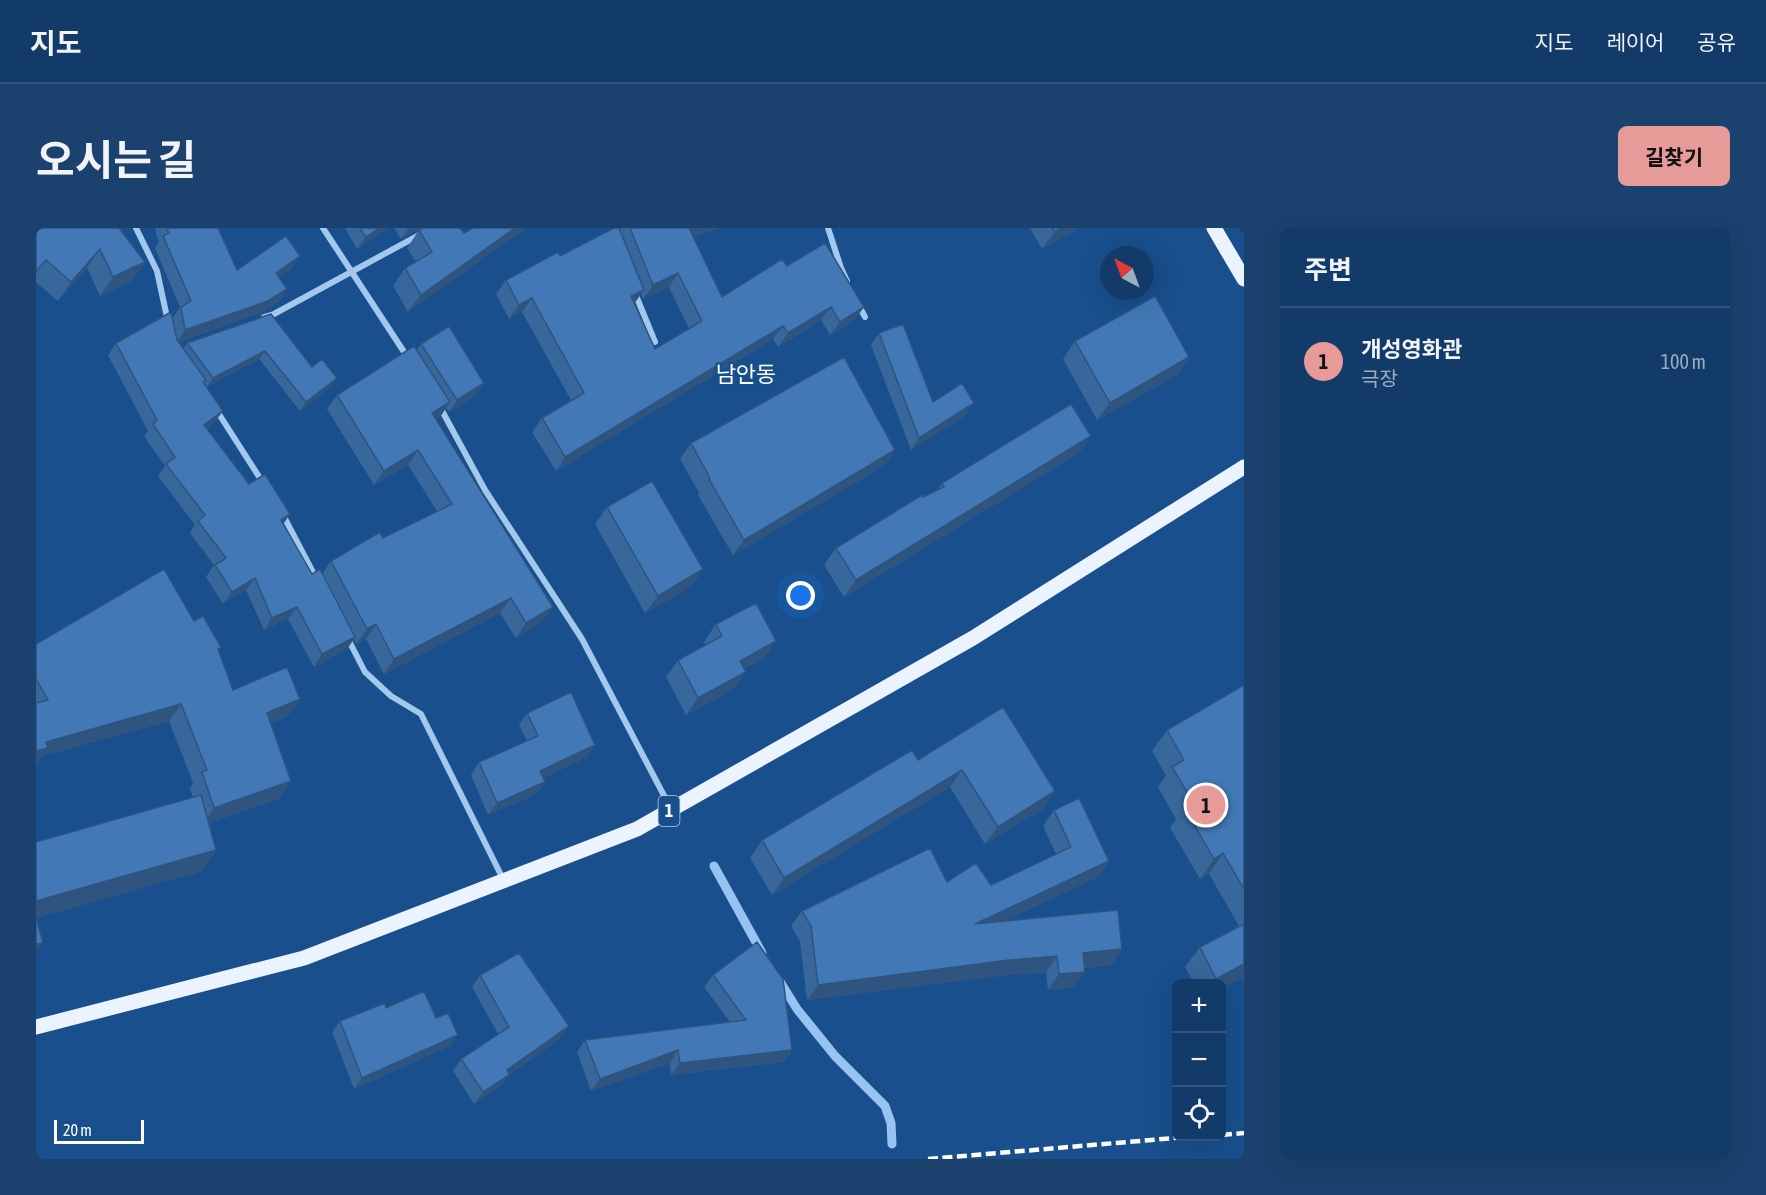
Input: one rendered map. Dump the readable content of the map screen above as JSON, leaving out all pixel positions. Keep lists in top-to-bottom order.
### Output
{
  "streets": {
    "main road": ["1"]
  },
  "districts": ["남안동"],
  "scale_bar": "20 m",
  "north": "top left",
  "page": {
    "header": "지도",
    "nav": ["지도", "레이어", "공유"],
    "title": "오시는 길",
    "buttons": "길찾기",
    "heading": "주변",
    "list": [
      {
        "mark": "1",
        "name": "개성영화관",
        "note": "극장",
        "value": "100 m"
      }
    ],
    "pins": "1",
    "map_buttons": ["+", "−"],
    "scale": "20 m"
  }
}
